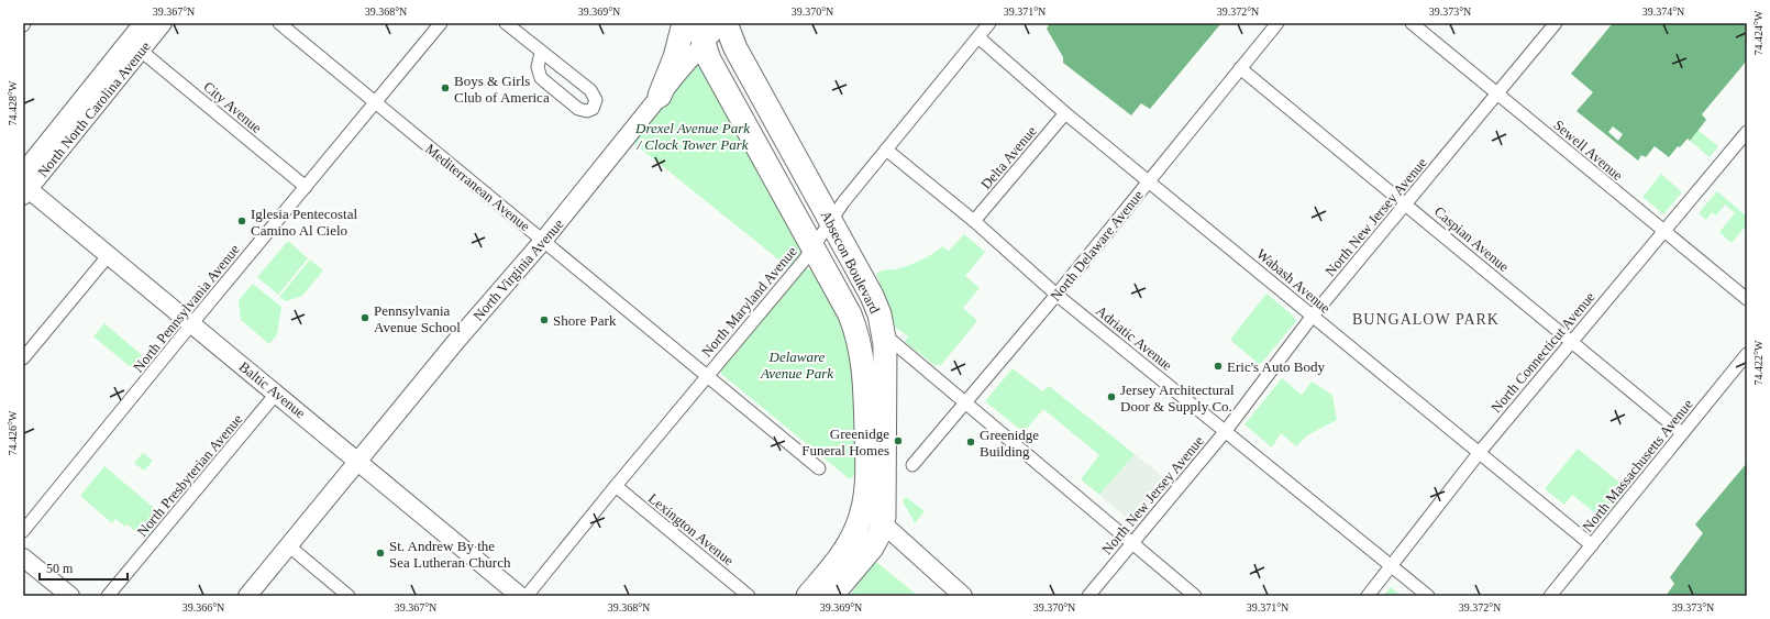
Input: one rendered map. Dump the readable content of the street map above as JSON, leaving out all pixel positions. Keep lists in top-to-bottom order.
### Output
{
  "streets": {
    "highway": ["Absecon Boulevard"],
    "street": [
      "City Avenue",
      "North North Carolina Avenue",
      "Sewell Avenue",
      "Delta Avenue",
      "Mediterranean Avenue",
      "North New Jersey Avenue",
      "Caspian Avenue",
      "North Delaware Avenue",
      "North Virginia Avenue",
      "Wabash Avenue",
      "North Maryland Avenue",
      "North Pennsylvania Avenue",
      "Adriatic Avenue",
      "North Connecticut Avenue",
      "Baltic Avenue",
      "North Massachusetts Avenue",
      "North Presbyterian Avenue",
      "Lexington Avenue"
    ]
  },
  "crossings": [
    ["City Avenue", "North North Carolina Avenue"],
    ["City Avenue", "North Pennsylvania Avenue"],
    ["North North Carolina Avenue", "Baltic Avenue"],
    ["Sewell Avenue", "North New Jersey Avenue"],
    ["Sewell Avenue", "North Connecticut Avenue"],
    ["Delta Avenue", "Wabash Avenue"],
    ["Delta Avenue", "Adriatic Avenue"],
    ["Mediterranean Avenue", "North Virginia Avenue"],
    ["Mediterranean Avenue", "North Maryland Avenue"],
    ["Mediterranean Avenue", "North Pennsylvania Avenue"],
    ["North New Jersey Avenue", "Caspian Avenue"],
    ["North New Jersey Avenue", "Wabash Avenue"],
    ["North New Jersey Avenue", "Adriatic Avenue"],
    ["Caspian Avenue", "North Delaware Avenue"],
    ["Caspian Avenue", "North Connecticut Avenue"],
    ["Caspian Avenue", "North Massachusetts Avenue"],
    ["North Delaware Avenue", "Wabash Avenue"],
    ["North Delaware Avenue", "Adriatic Avenue"],
    ["Absecon Boulevard", "North Virginia Avenue"],
    ["Absecon Boulevard", "North Maryland Avenue"],
    ["North Virginia Avenue", "Baltic Avenue"],
    ["Wabash Avenue", "North Maryland Avenue"],
    ["Wabash Avenue", "North Connecticut Avenue"],
    ["Wabash Avenue", "North Massachusetts Avenue"],
    ["North Maryland Avenue", "Adriatic Avenue"],
    ["North Maryland Avenue", "Lexington Avenue"],
    ["North Pennsylvania Avenue", "Baltic Avenue"],
    ["Adriatic Avenue", "North Connecticut Avenue"],
    ["Baltic Avenue", "North Presbyterian Avenue"]
  ],
  "districts": ["BUNGALOW PARK"],
  "parks": ["Drexel Avenue Park / Clock Tower Park", "Delaware Avenue Park"],
  "places": [
    "Boys & Girls Club of America",
    "Iglesia Pentecostal Camino Al Cielo",
    "Pennsylvania Avenue School",
    "Shore Park",
    "Eric's Auto Body",
    "Jersey Architectural Door & Supply Co.",
    "Greenidge Funeral Homes",
    "Greenidge Building",
    "St. Andrew By the Sea Lutheran Church"
  ],
  "scale_bar": "50 m",
  "coordinates": [
    "39.367°N",
    "39.368°N",
    "39.369°N",
    "39.370°N",
    "39.371°N",
    "39.372°N",
    "39.373°N",
    "39.374°N",
    "74.424°W",
    "74.428°W",
    "74.422°W",
    "74.426°W",
    "39.366°N"
  ]
}
